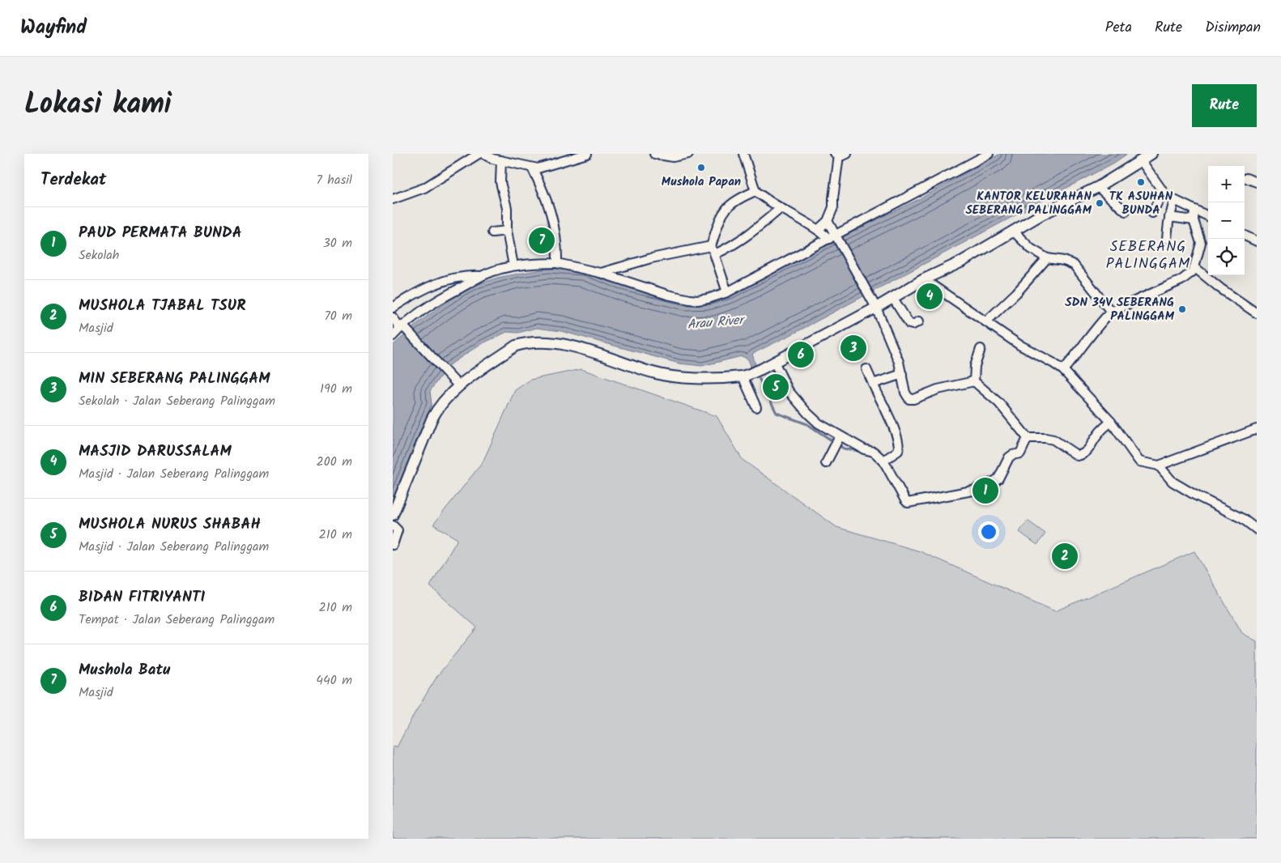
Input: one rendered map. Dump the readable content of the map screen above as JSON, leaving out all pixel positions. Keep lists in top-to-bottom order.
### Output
{
  "districts": ["SEBERANG PALINGGAM"],
  "water": ["Arau River"],
  "places": [
    "Mushola Papan",
    "TK ASUHAN BUNDA",
    "KANTOR KELURAHAN SEBERANG PALINGGAM",
    "SDN 34V SEBERANG PALINGGAM"
  ],
  "page": {
    "header": "Wayfind",
    "nav": ["Peta", "Rute", "Disimpan"],
    "title": "Lokasi kami",
    "buttons": "Rute",
    "heading": ["Terdekat", "7 hasil"],
    "map_buttons": ["+", "−"],
    "list": [
      {
        "mark": "1",
        "name": "PAUD PERMATA BUNDA",
        "note": "Sekolah",
        "value": "30 m"
      },
      {
        "mark": "2",
        "name": "MUSHOLA TJABAL TSUR",
        "note": "Masjid",
        "value": "70 m"
      },
      {
        "mark": "3",
        "name": "MIN SEBERANG PALINGGAM",
        "note": "Sekolah · Jalan Seberang Palinggam",
        "value": "190 m"
      },
      {
        "mark": "4",
        "name": "MASJID DARUSSALAM",
        "note": "Masjid · Jalan Seberang Palinggam",
        "value": "200 m"
      },
      {
        "mark": "5",
        "name": "MUSHOLA NURUS SHABAH",
        "note": "Masjid · Jalan Seberang Palinggam",
        "value": "210 m"
      },
      {
        "mark": "6",
        "name": "BIDAN FITRIYANTI",
        "note": "Tempat · Jalan Seberang Palinggam",
        "value": "210 m"
      },
      {
        "mark": "7",
        "name": "Mushola Batu",
        "note": "Masjid",
        "value": "440 m"
      }
    ],
    "pins": [
      "7",
      "4",
      "3",
      "6",
      "5",
      "1",
      "2"
    ]
  }
}
